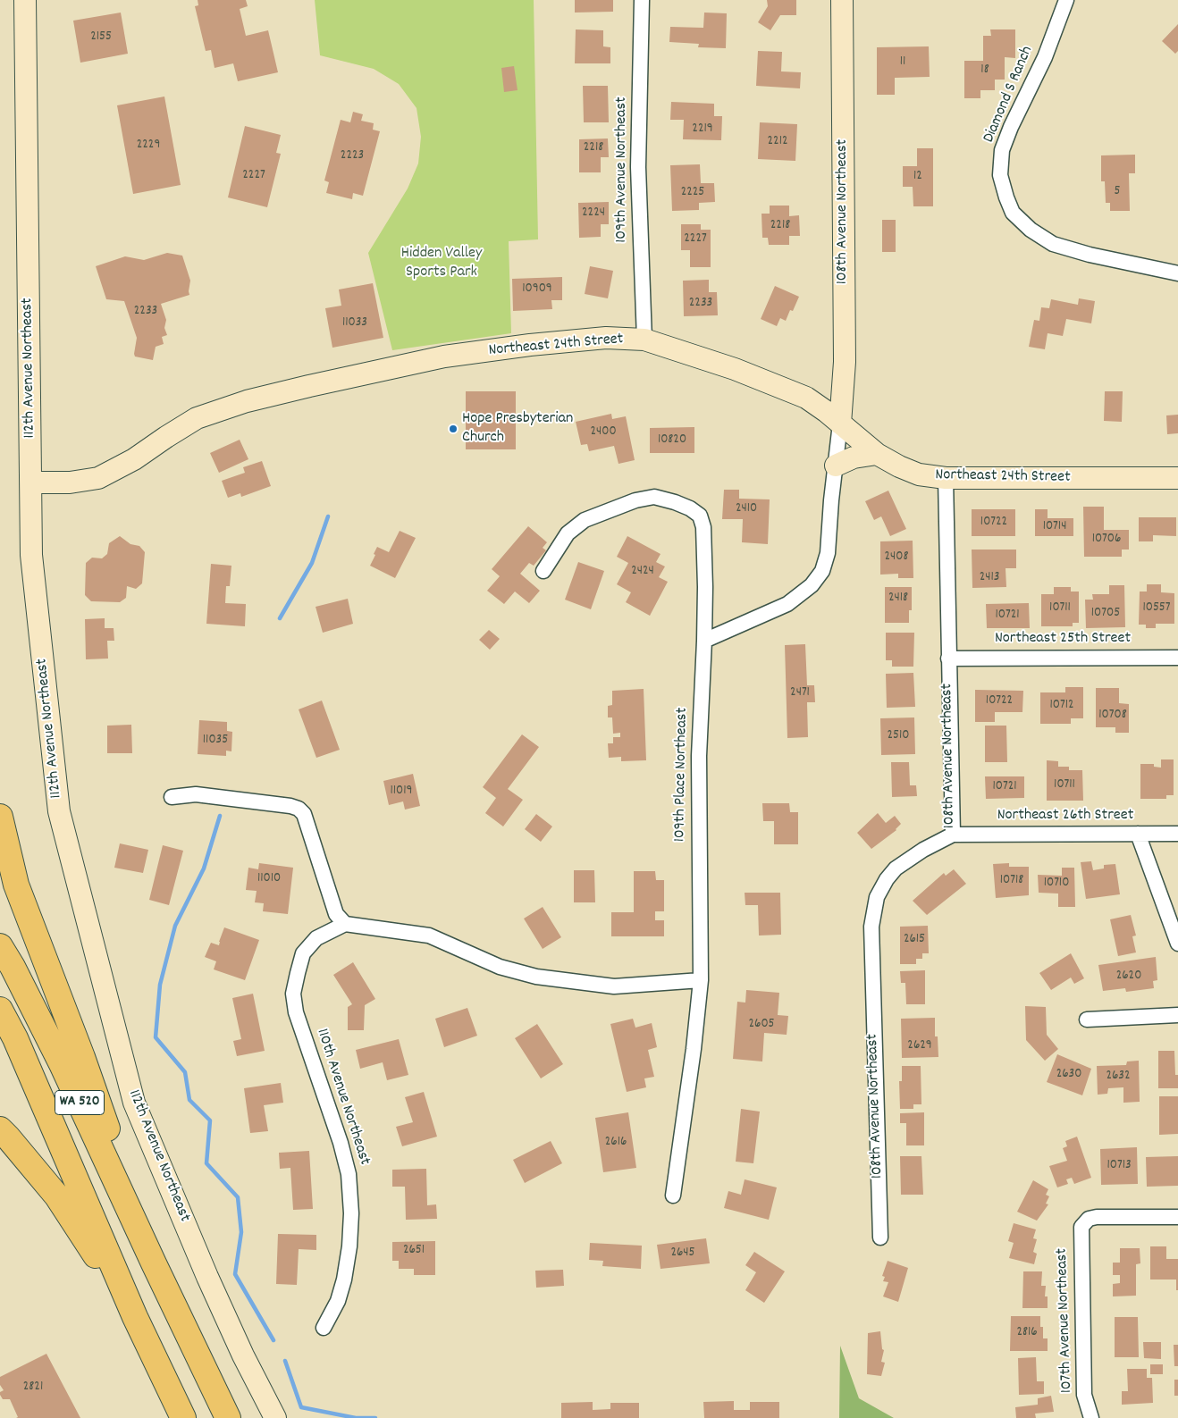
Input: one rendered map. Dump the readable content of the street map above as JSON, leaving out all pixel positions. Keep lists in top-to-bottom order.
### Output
{
  "streets": {
    "highway": ["WA 520"],
    "main road": ["108th Avenue Northeast", "Northeast 24th Street", "112th Avenue Northeast"],
    "street": [
      "Diamond S Ranch",
      "109th Avenue Northeast",
      "Northeast 25th Street",
      "109th Place Northeast",
      "Northeast 26th Street",
      "110th Avenue Northeast",
      "107th Avenue Northeast"
    ]
  },
  "crossings": [
    ["109th Avenue Northeast", "Northeast 24th Street"],
    ["108th Avenue Northeast", "Northeast 24th Street"],
    ["108th Avenue Northeast", "Northeast 25th Street"],
    ["108th Avenue Northeast", "Northeast 26th Street"],
    ["Northeast 24th Street", "112th Avenue Northeast"]
  ],
  "parks": ["Hidden Valley Sports Park"],
  "places": ["Hope Presbyterian Church"],
  "house_numbers": [
    "2155",
    "11",
    "18",
    "2219",
    "2212",
    "2229",
    "2218",
    "2223",
    "2227",
    "12",
    "5",
    "2225",
    "2224",
    "2218",
    "2227",
    "10909",
    "2233",
    "2233",
    "11033",
    "2400",
    "10820",
    "2410",
    "10722",
    "10714",
    "10706",
    "2408",
    "2424",
    "2413",
    "2418",
    "10711",
    "10557",
    "10705",
    "10721",
    "2471",
    "10722",
    "10712",
    "10708",
    "2510",
    "11035",
    "10711",
    "10721",
    "11019",
    "11010",
    "10718",
    "10710",
    "2615",
    "2620",
    "2605",
    "2629",
    "2630",
    "2632",
    "2616",
    "10713",
    "2651",
    "2645",
    "2816",
    "2821"
  ]
}
